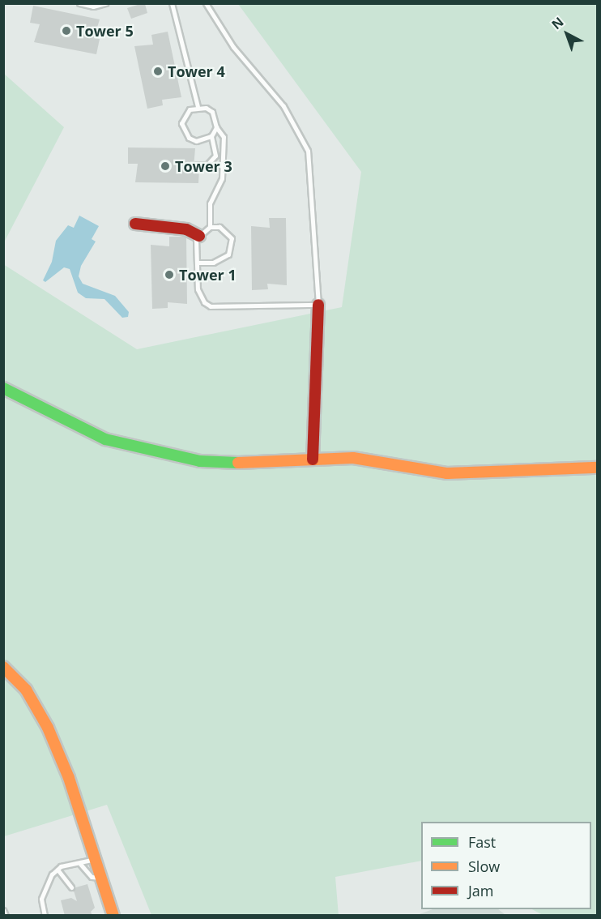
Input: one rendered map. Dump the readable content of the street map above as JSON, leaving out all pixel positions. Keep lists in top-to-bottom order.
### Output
{
  "places": [
    "Tower 5",
    "Tower 4",
    "Tower 3",
    "Tower 1"
  ],
  "legend": ["Fast", "Slow", "Jam"],
  "north": "top left"
}
